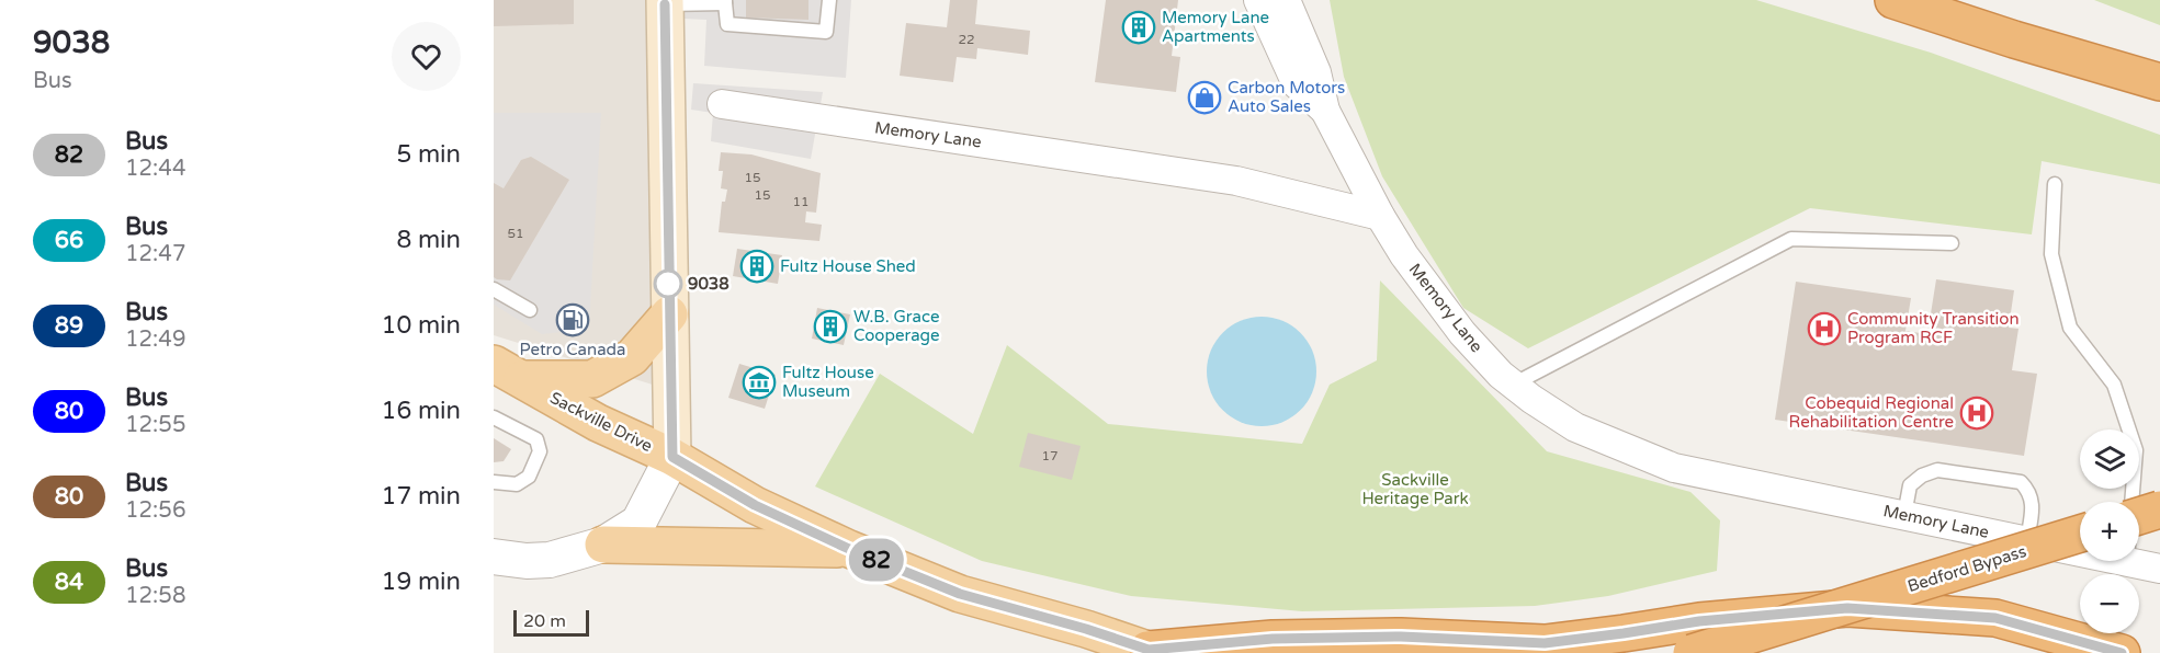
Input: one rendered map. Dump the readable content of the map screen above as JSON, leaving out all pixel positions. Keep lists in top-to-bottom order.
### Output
{
  "streets": {
    "highway": ["Bedford Bypass"],
    "main road": ["Sackville Drive"],
    "street": ["Memory Lane"]
  },
  "parks": ["Sackville Heritage Park"],
  "places": {
    "building": ["Memory Lane Apartments", "Fultz House Shed", "W.B. Grace Cooperage"],
    "shop": ["Carbon Motors Auto Sales"],
    "other": ["9038"],
    "fuel station": ["Petro Canada"],
    "hospital": ["Community Transition Program RCF", "Cobequid Regional Rehabilitation Centre"],
    "museum": ["Fultz House Museum"]
  },
  "lines": ["bus line 82"],
  "house_numbers": [
    "22",
    "15",
    "15",
    "11",
    "51",
    "17"
  ],
  "scale_bar": "20 m",
  "page": {
    "heading": ["9038", "Bus"],
    "on_map": "82",
    "list": [
      {
        "mark": "82",
        "name": "Bus",
        "note": "12:44",
        "value": "5 min"
      },
      {
        "mark": "66",
        "name": "Bus",
        "note": "12:47",
        "value": "8 min"
      },
      {
        "mark": "89",
        "name": "Bus",
        "note": "12:49",
        "value": "10 min"
      },
      {
        "mark": "80",
        "name": "Bus",
        "note": "12:55",
        "value": "16 min"
      },
      {
        "mark": "80",
        "name": "Bus",
        "note": "12:56",
        "value": "17 min"
      },
      {
        "mark": "84",
        "name": "Bus",
        "note": "12:58",
        "value": "19 min"
      }
    ],
    "map_buttons": ["+", "−"],
    "scale": "20 m"
  }
}
